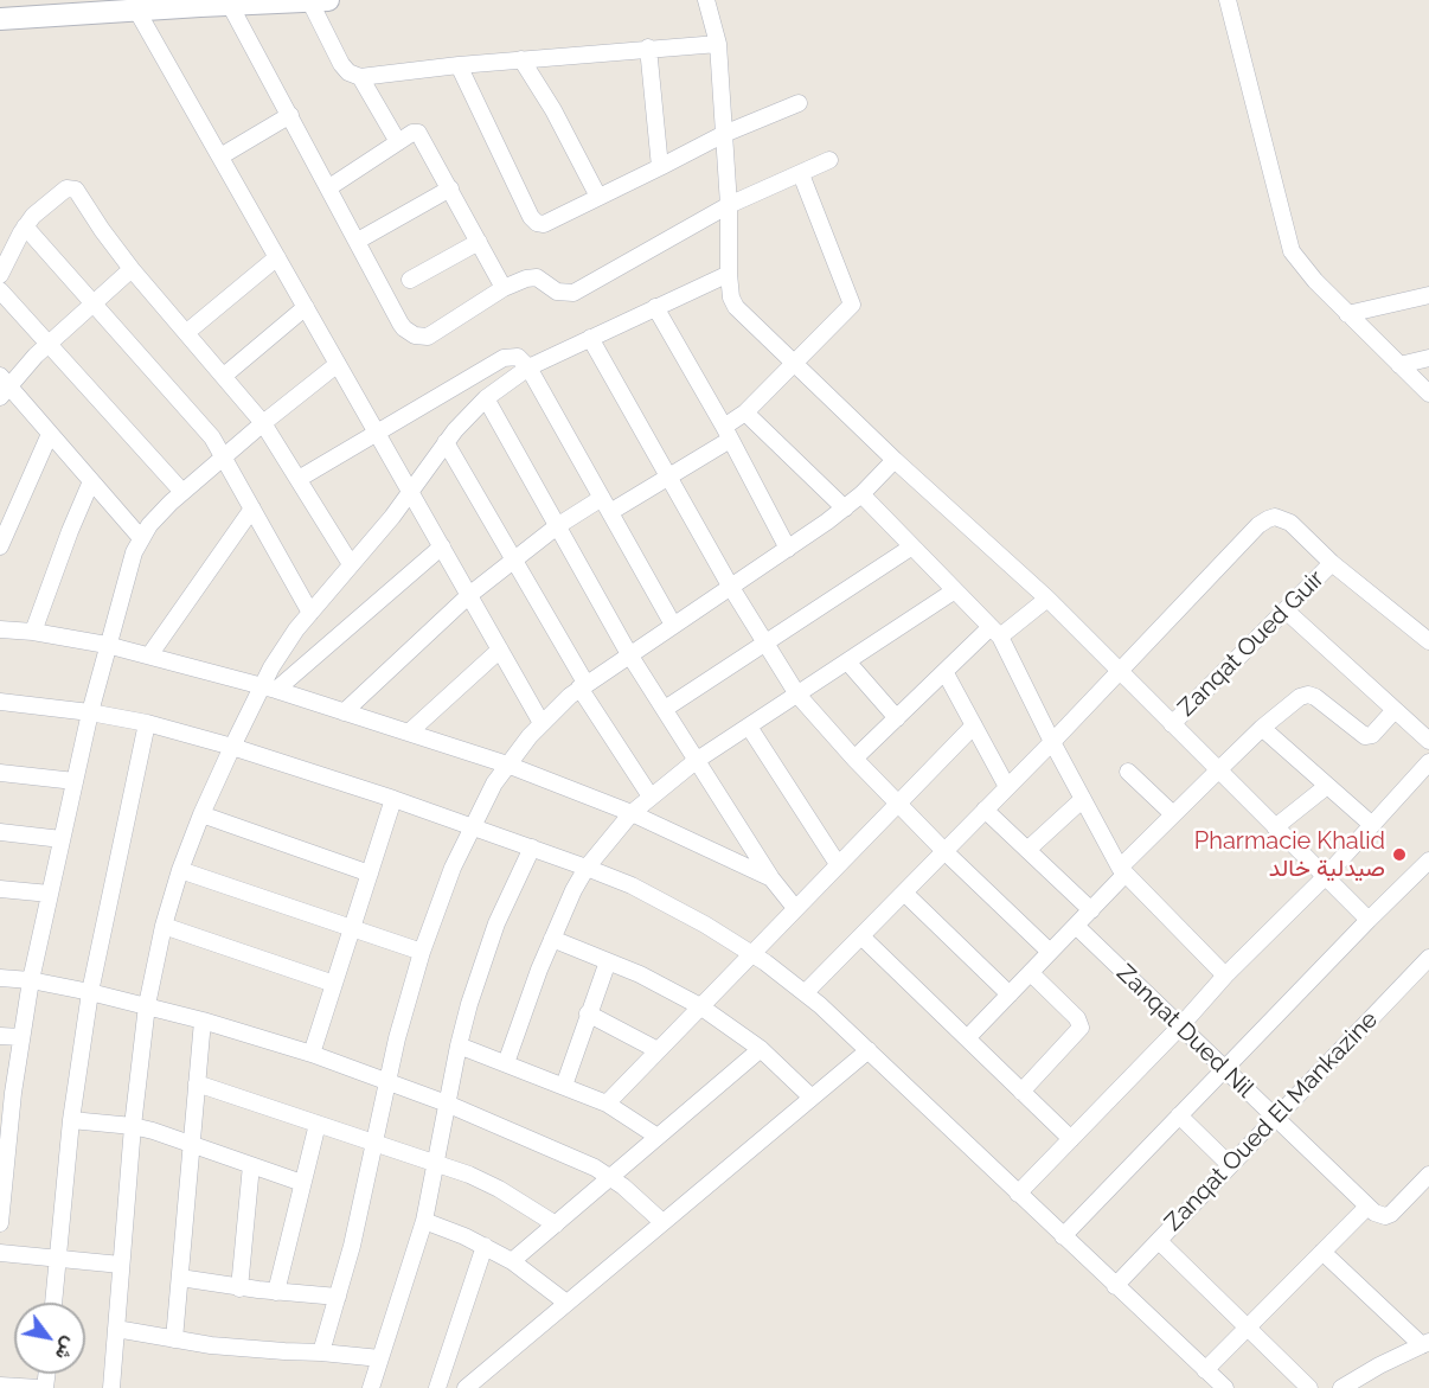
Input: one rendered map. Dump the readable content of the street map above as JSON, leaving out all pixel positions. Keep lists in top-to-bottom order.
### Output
{
  "streets": {
    "street": ["Zanqat Oued Guir", "Zanqat Dued Nil", "Zanqat Oued El Mankazine"]
  },
  "crossings": [
    ["Zanqat Dued Nil", "Zanqat Oued El Mankazine"]
  ],
  "places": ["Pharmacie Khalid صيدلية خالد"],
  "north": "bottom right"
}
